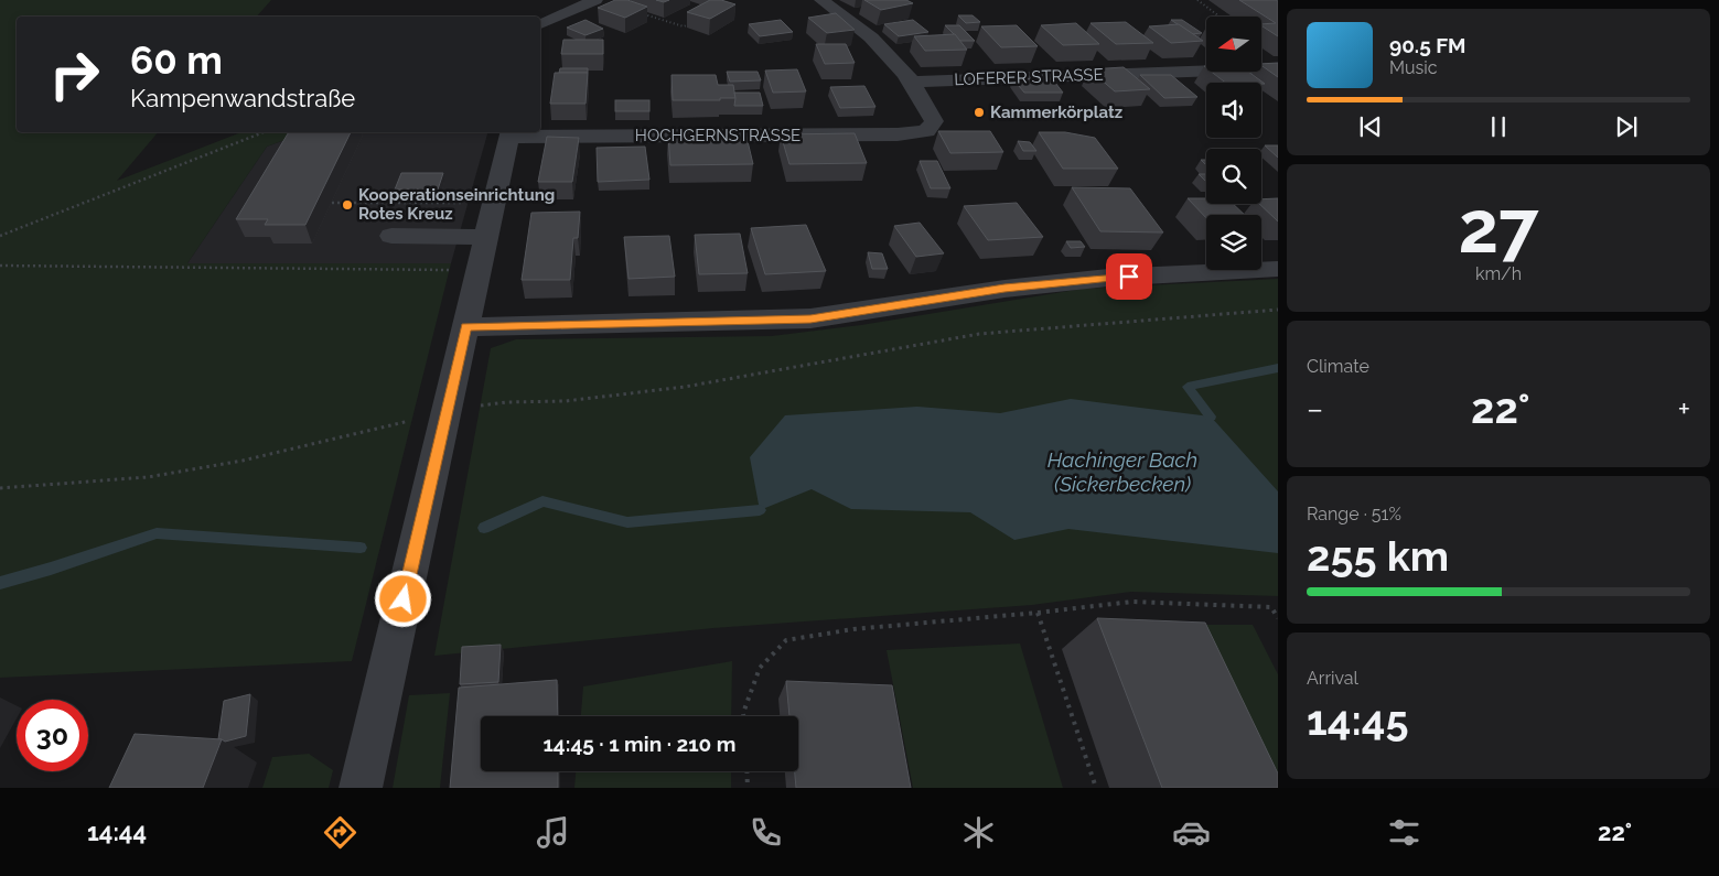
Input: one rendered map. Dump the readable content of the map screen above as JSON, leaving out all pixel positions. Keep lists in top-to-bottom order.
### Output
{
  "streets": {
    "street": ["LOFERER STRASSE", "HOCHGERNSTRASSE"]
  },
  "crossings": [
    ["LOFERER STRASSE", "HOCHGERNSTRASSE"]
  ],
  "water": ["Hachinger Bach (Sickerbecken)"],
  "places": ["Kammerkörplatz", "Kooperationseinrichtung Rotes Kreuz"],
  "north": "left",
  "page": {
    "turn": ["60 m", "Kampenwandstraße"],
    "song": ["90.5 FM", "Music"],
    "tile": [
      ["27", "km/h"],
      "Climate",
      ["Range · 51%", "255 km"],
      ["Arrival", "14:45"]
    ],
    "heat": ["−", "22°", "+"],
    "limit": "30",
    "trip": "14:45 · 1 min · 210 m",
    "tabs": ["14:44", "22°"]
  }
}
